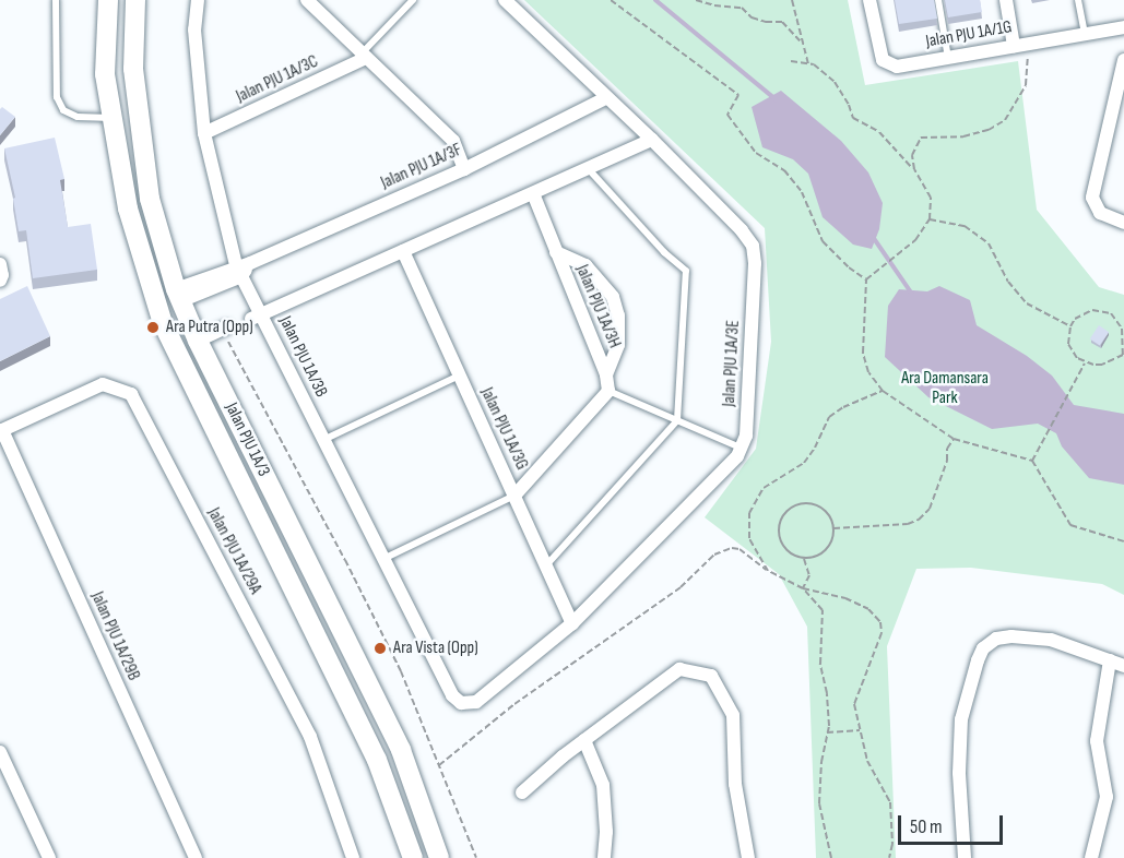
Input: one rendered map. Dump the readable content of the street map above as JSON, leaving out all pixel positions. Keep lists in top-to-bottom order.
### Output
{
  "streets": {
    "street": [
      "Jalan PJU 1A/1G",
      "Jalan PJU 1A/3C",
      "Jalan PJU 1A/3F",
      "Jalan PJU 1A/3H",
      "Jalan PJU 1A/3B",
      "Jalan PJU 1A/3E",
      "Jalan PJU 1A/3G",
      "Jalan PJU 1A/3",
      "Jalan PJU 1A/29A",
      "Jalan PJU 1A/29B"
    ]
  },
  "crossings": [
    ["Jalan PJU 1A/3C", "Jalan PJU 1A/3B"],
    ["Jalan PJU 1A/3F", "Jalan PJU 1A/3B"],
    ["Jalan PJU 1A/3F", "Jalan PJU 1A/3E"],
    ["Jalan PJU 1A/3F", "Jalan PJU 1A/3"],
    ["Jalan PJU 1A/3B", "Jalan PJU 1A/3G"],
    ["Jalan PJU 1A/29A", "Jalan PJU 1A/29B"]
  ],
  "parks": ["Ara Damansara Park"],
  "places": ["Ara Putra (Opp)", "Ara Vista (Opp)"],
  "scale_bar": "50 m"
}
